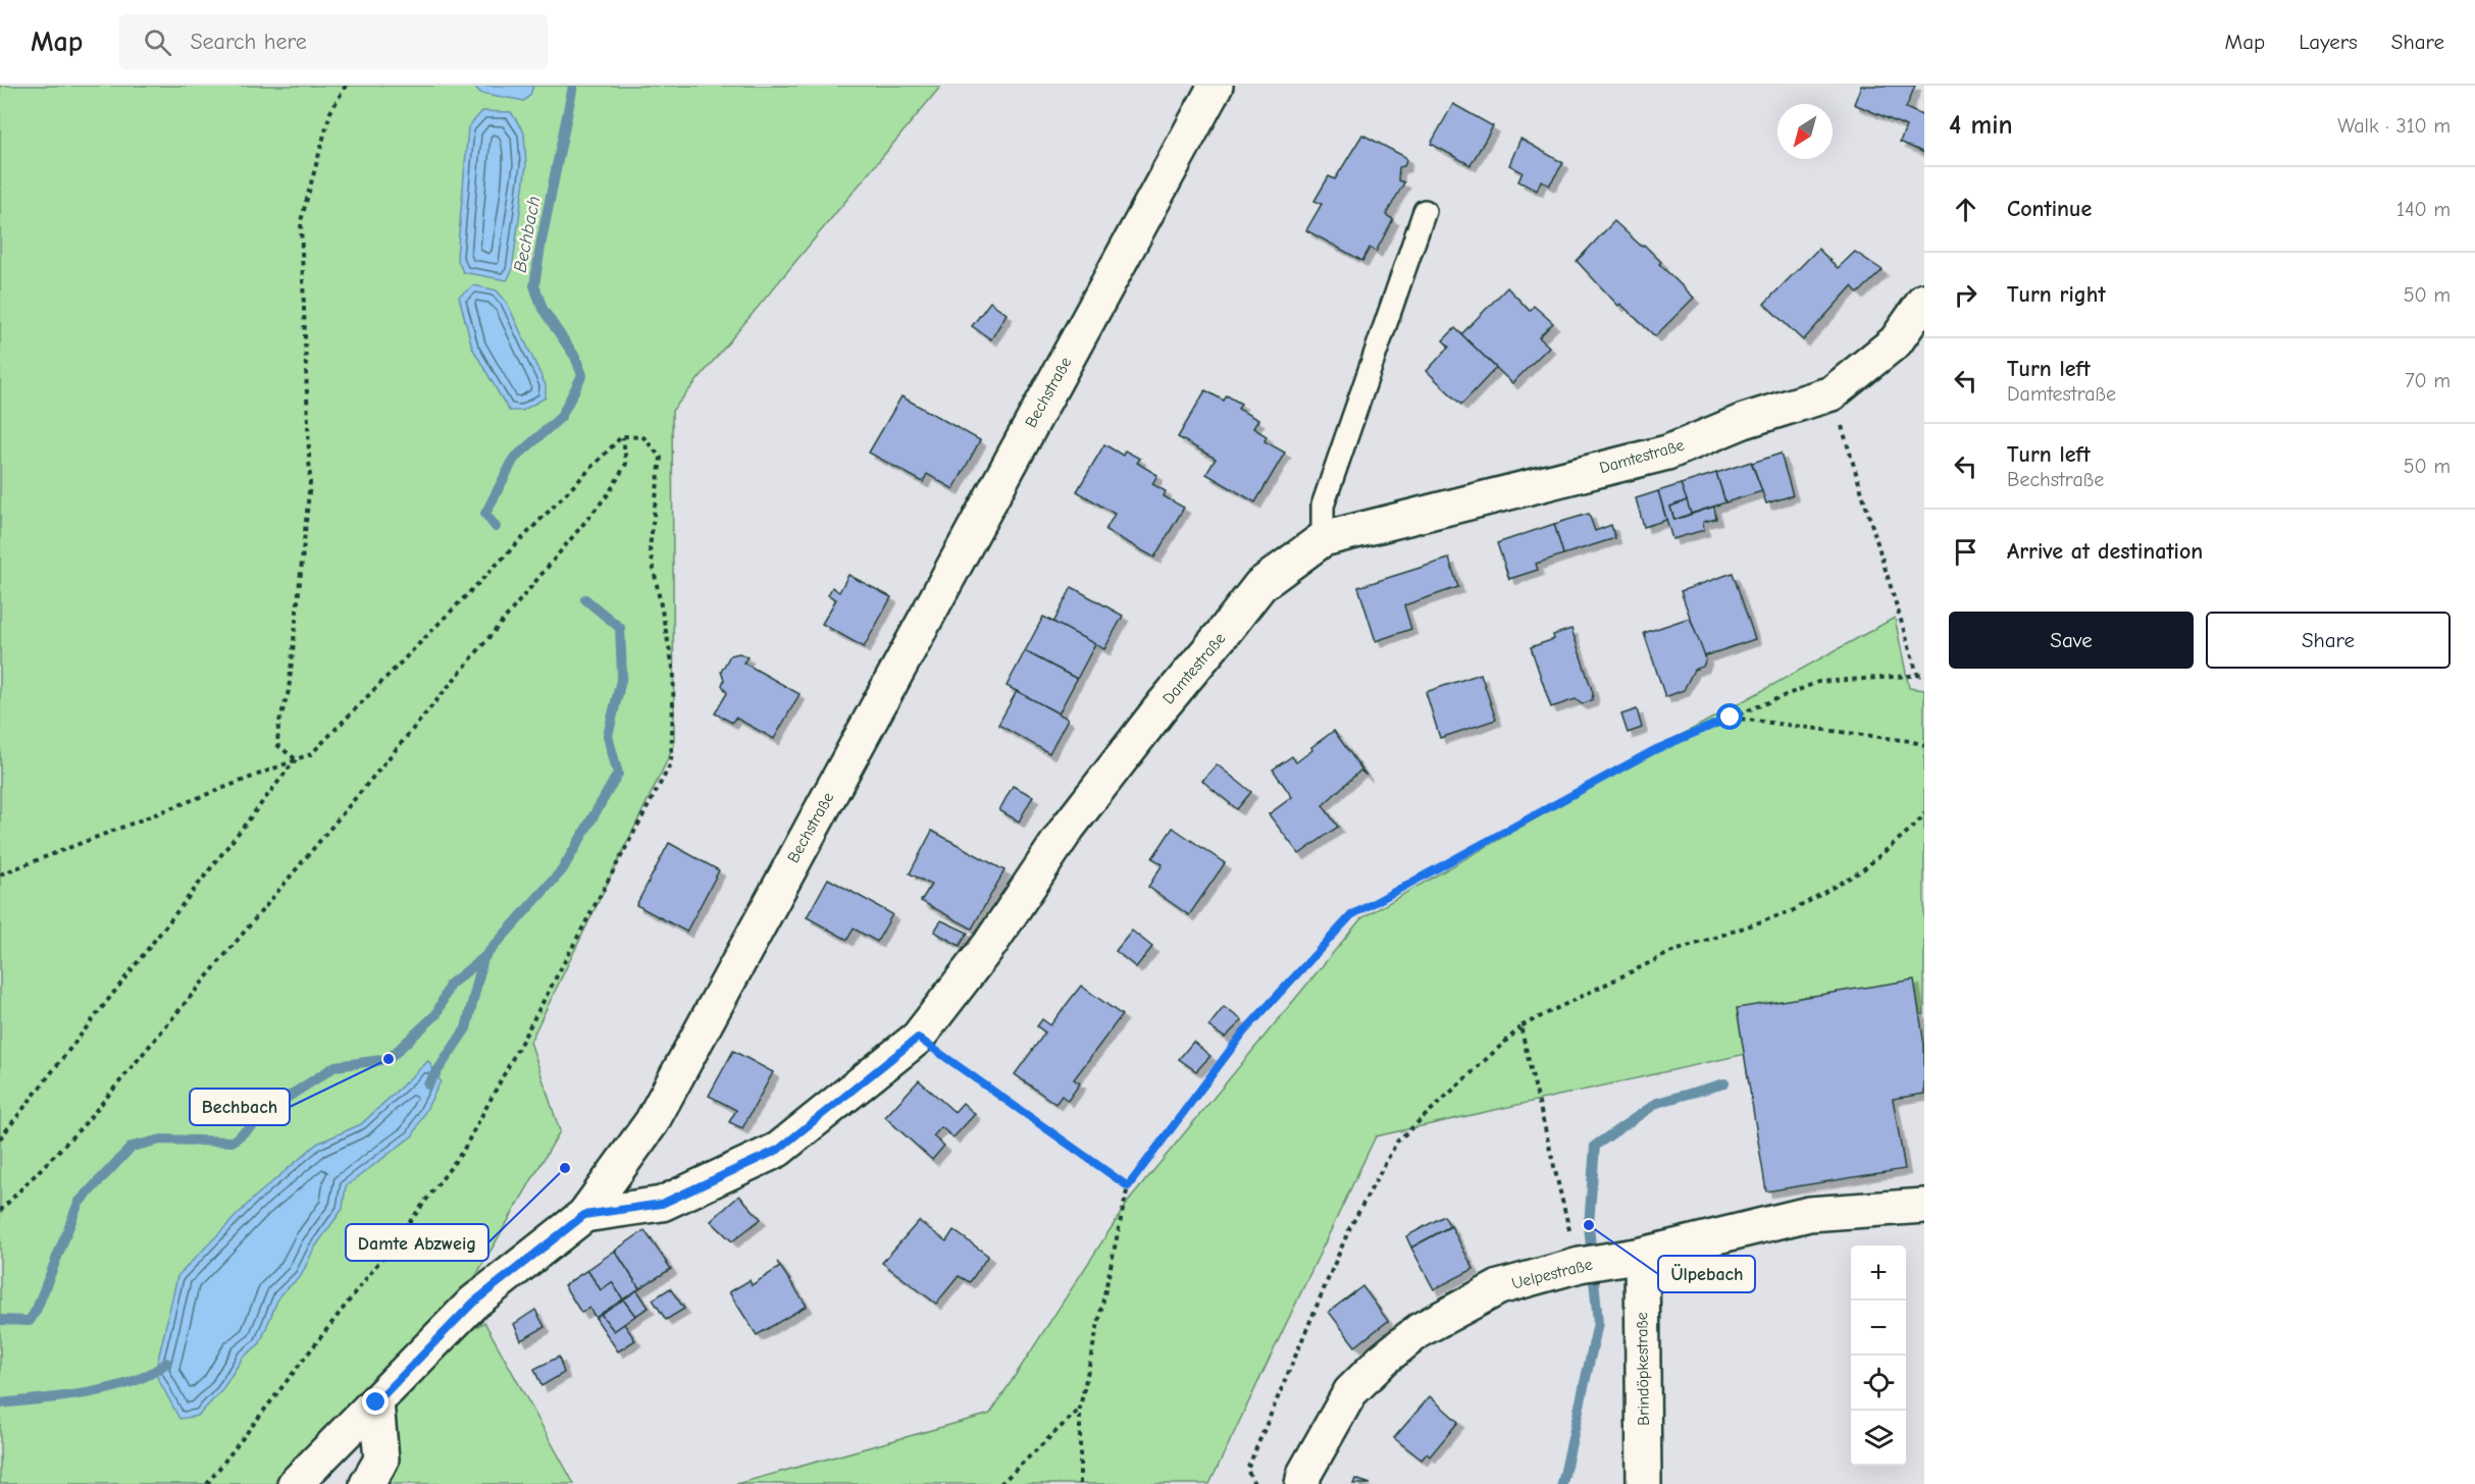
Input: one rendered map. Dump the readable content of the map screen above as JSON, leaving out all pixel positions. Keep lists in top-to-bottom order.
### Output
{
  "streets": {
    "main road": [
      "Bechstraße",
      "Damtestraße",
      "Uelpestraße",
      "Brindöpkestraße"
    ]
  },
  "crossings": [
    ["Bechstraße", "Damtestraße"],
    ["Uelpestraße", "Brindöpkestraße"]
  ],
  "water": ["Bechbach"],
  "places": ["Bechbach", "Damte Abzweig", "Ülpebach"],
  "north": "bottom left",
  "page": {
    "header": "Map",
    "search": "Search here",
    "nav": ["Map", "Layers", "Share"],
    "heading": ["4 min", "Walk · 310 m"],
    "list": [
      ["Continue", "140 m"],
      ["Turn right", "50 m"],
      ["Turn left", "Damtestraße", "70 m"],
      ["Turn left", "Bechstraße", "50 m"],
      "Arrive at destination"
    ],
    "buttons": ["Save", "Share"],
    "map_buttons": ["+", "−"]
  }
}
